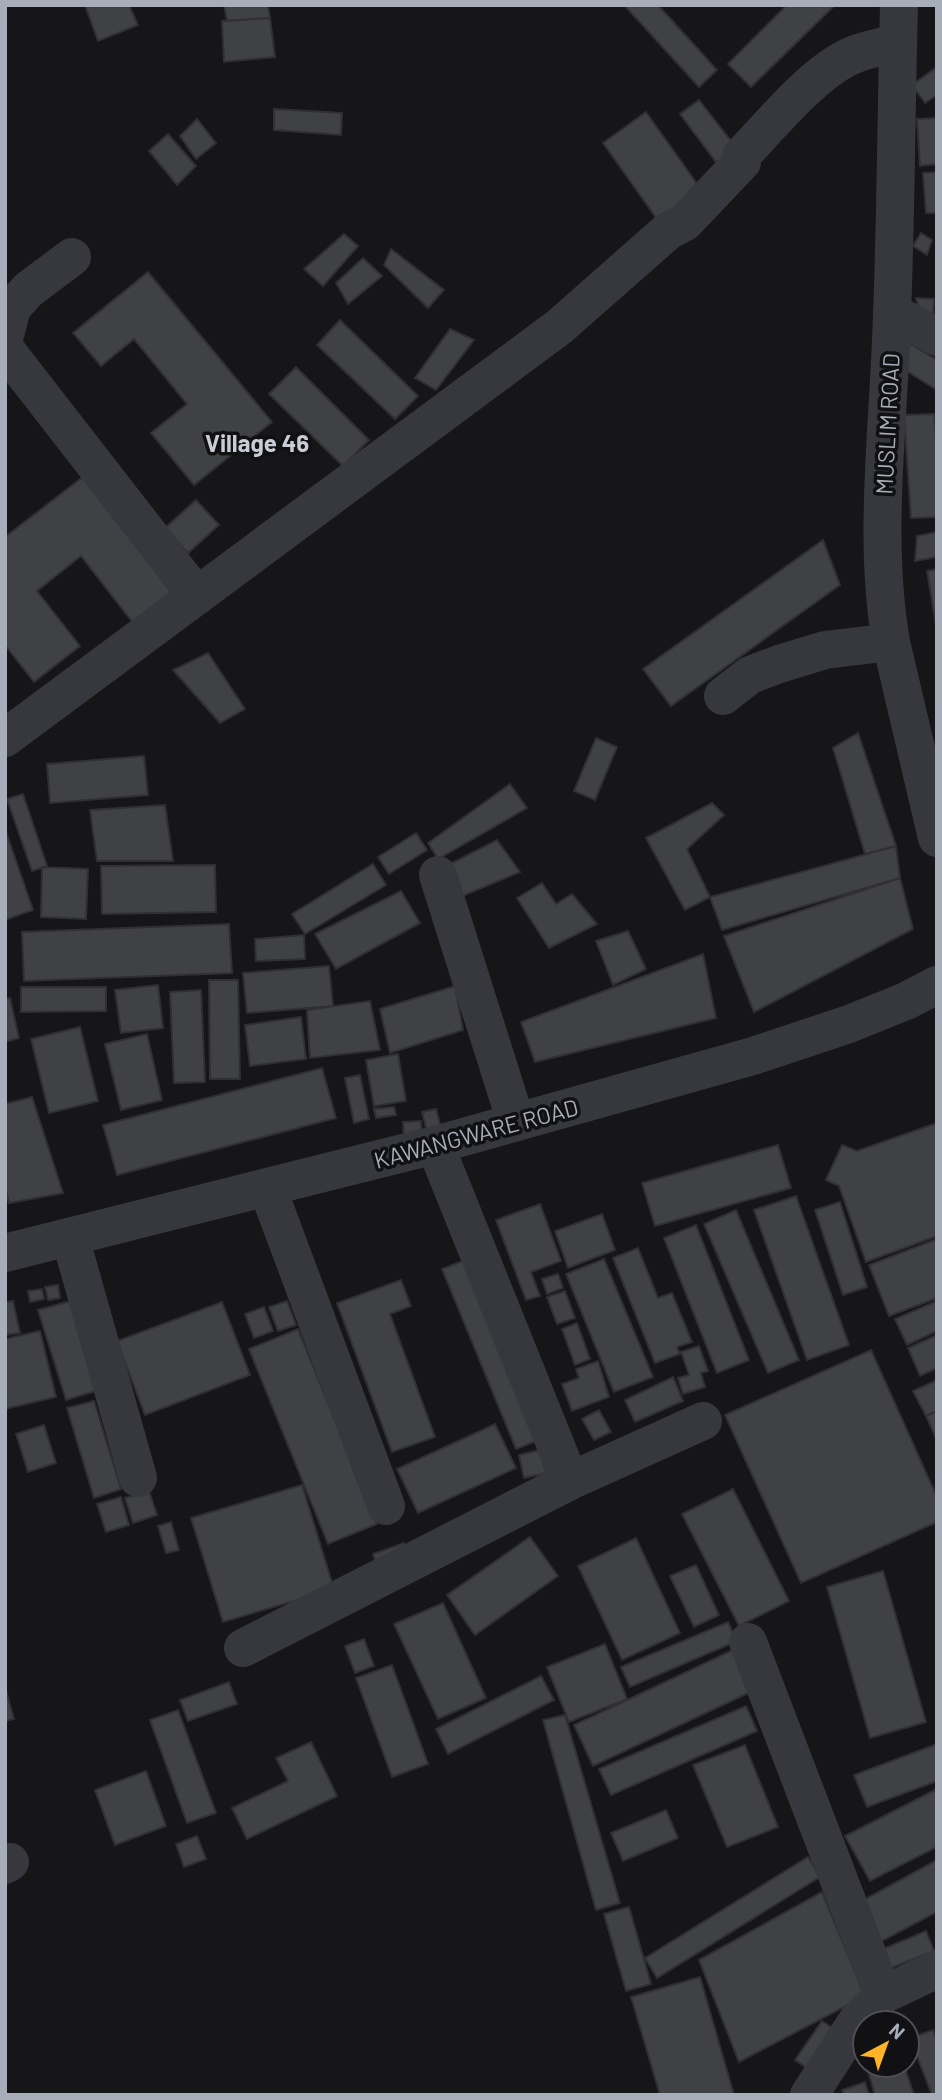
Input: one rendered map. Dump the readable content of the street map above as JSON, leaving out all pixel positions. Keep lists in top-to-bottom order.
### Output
{
  "streets": {
    "street": ["MUSLIM ROAD", "KAWANGWARE ROAD"]
  },
  "districts": ["Village 46"],
  "north": "top right"
}
